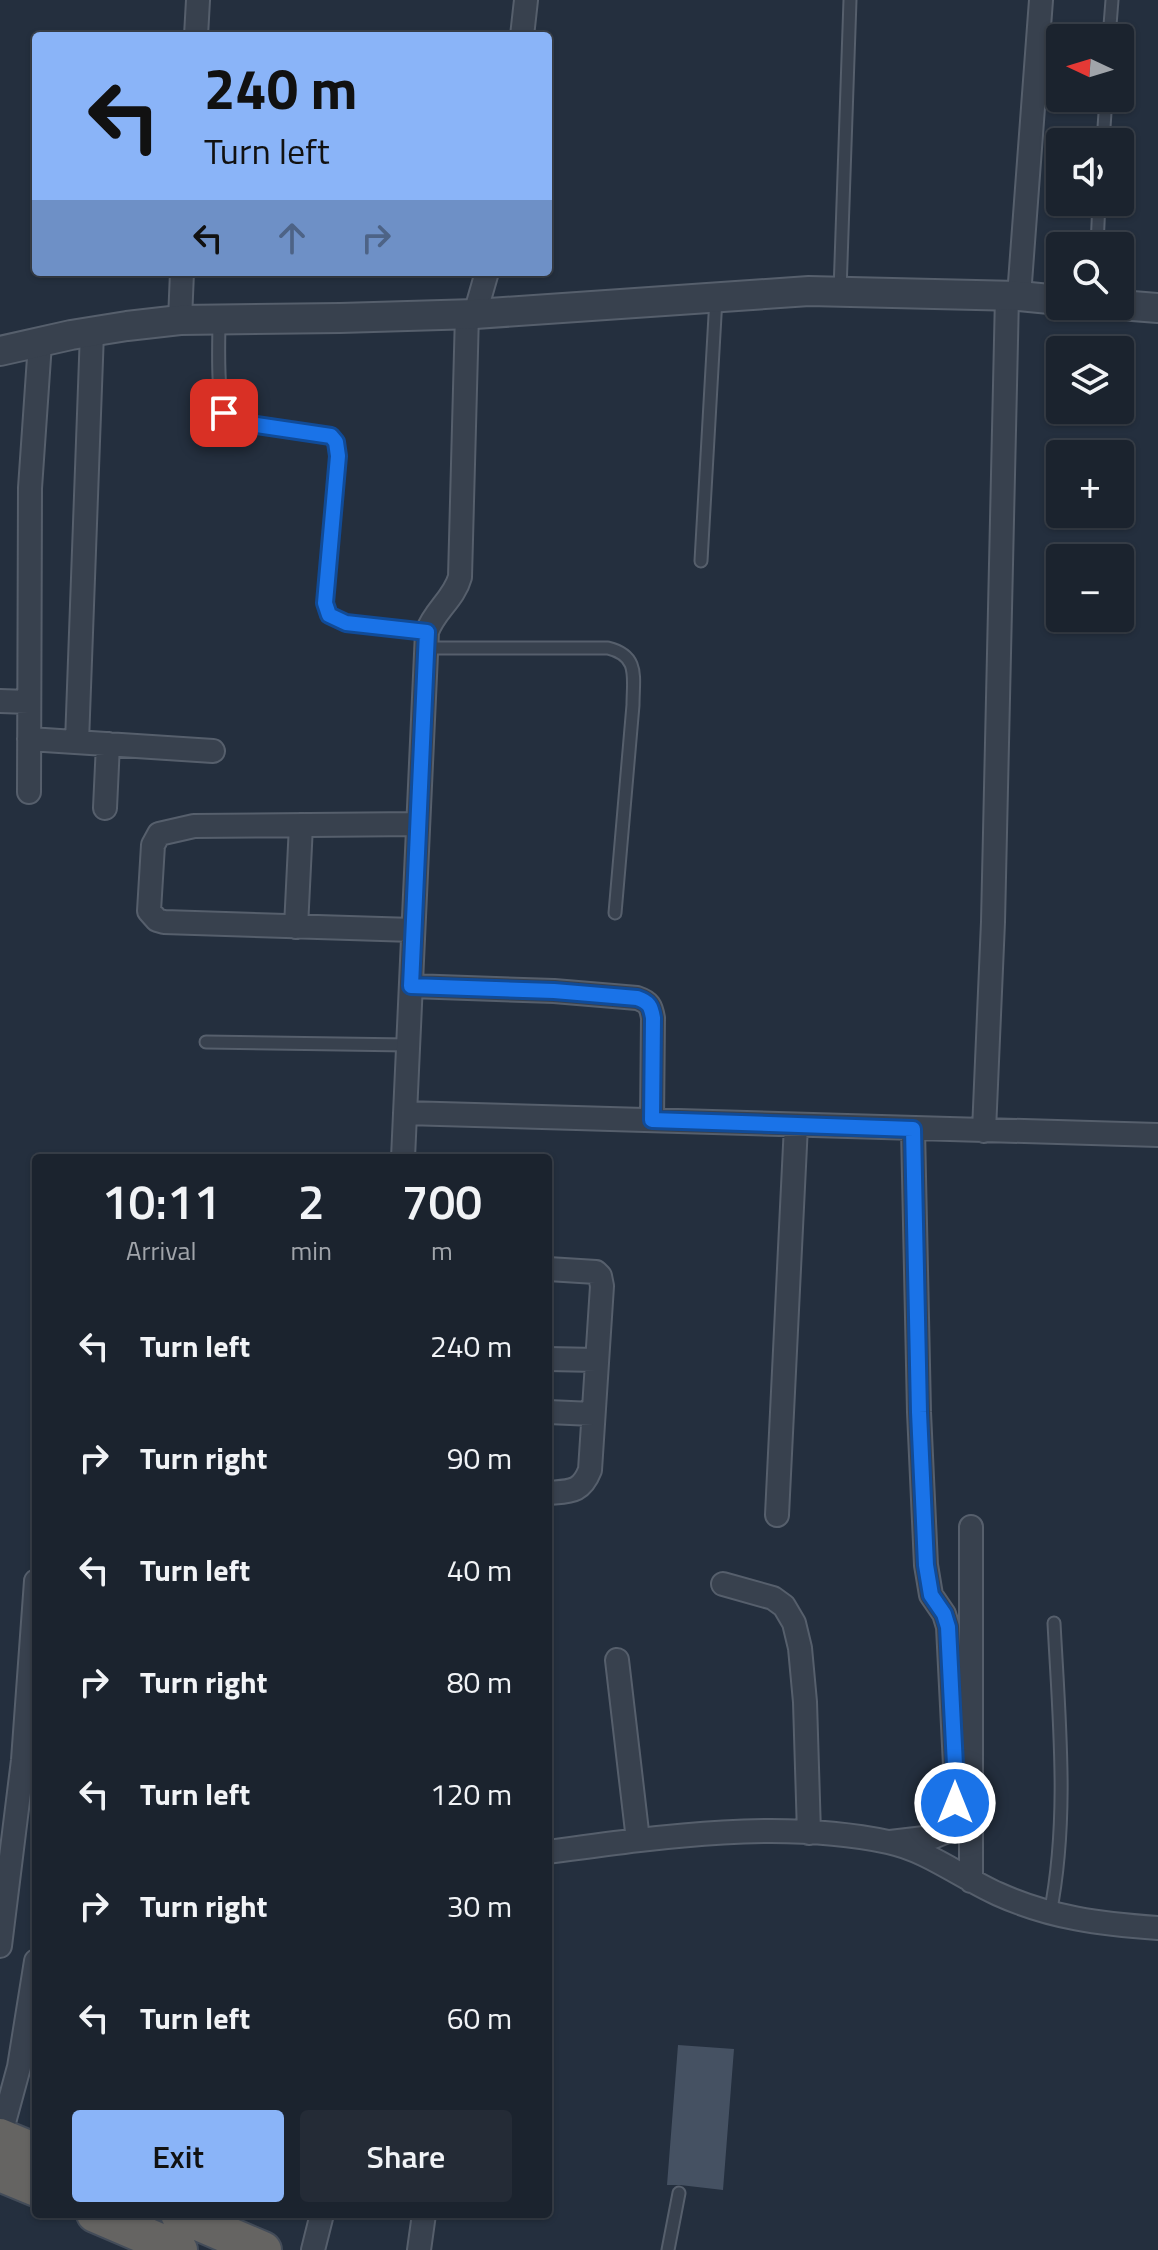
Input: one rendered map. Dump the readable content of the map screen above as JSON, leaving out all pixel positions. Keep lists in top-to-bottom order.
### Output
{
  "north": "left",
  "page": {
    "map_buttons": ["+", "−"],
    "turn": ["240 m", "Turn left"],
    "eta": [
      "10:11",
      "Arrival",
      "2",
      "min",
      "700",
      "m"
    ],
    "list": [
      {
        "name": "Turn left",
        "value": "240 m"
      },
      {
        "name": "Turn right",
        "value": "90 m"
      },
      {
        "name": "Turn left",
        "value": "40 m"
      },
      {
        "name": "Turn right",
        "value": "80 m"
      },
      {
        "name": "Turn left",
        "value": "120 m"
      },
      {
        "name": "Turn right",
        "value": "30 m"
      },
      {
        "name": "Turn left",
        "value": "60 m"
      }
    ],
    "buttons": ["Exit", "Share"]
  }
}
